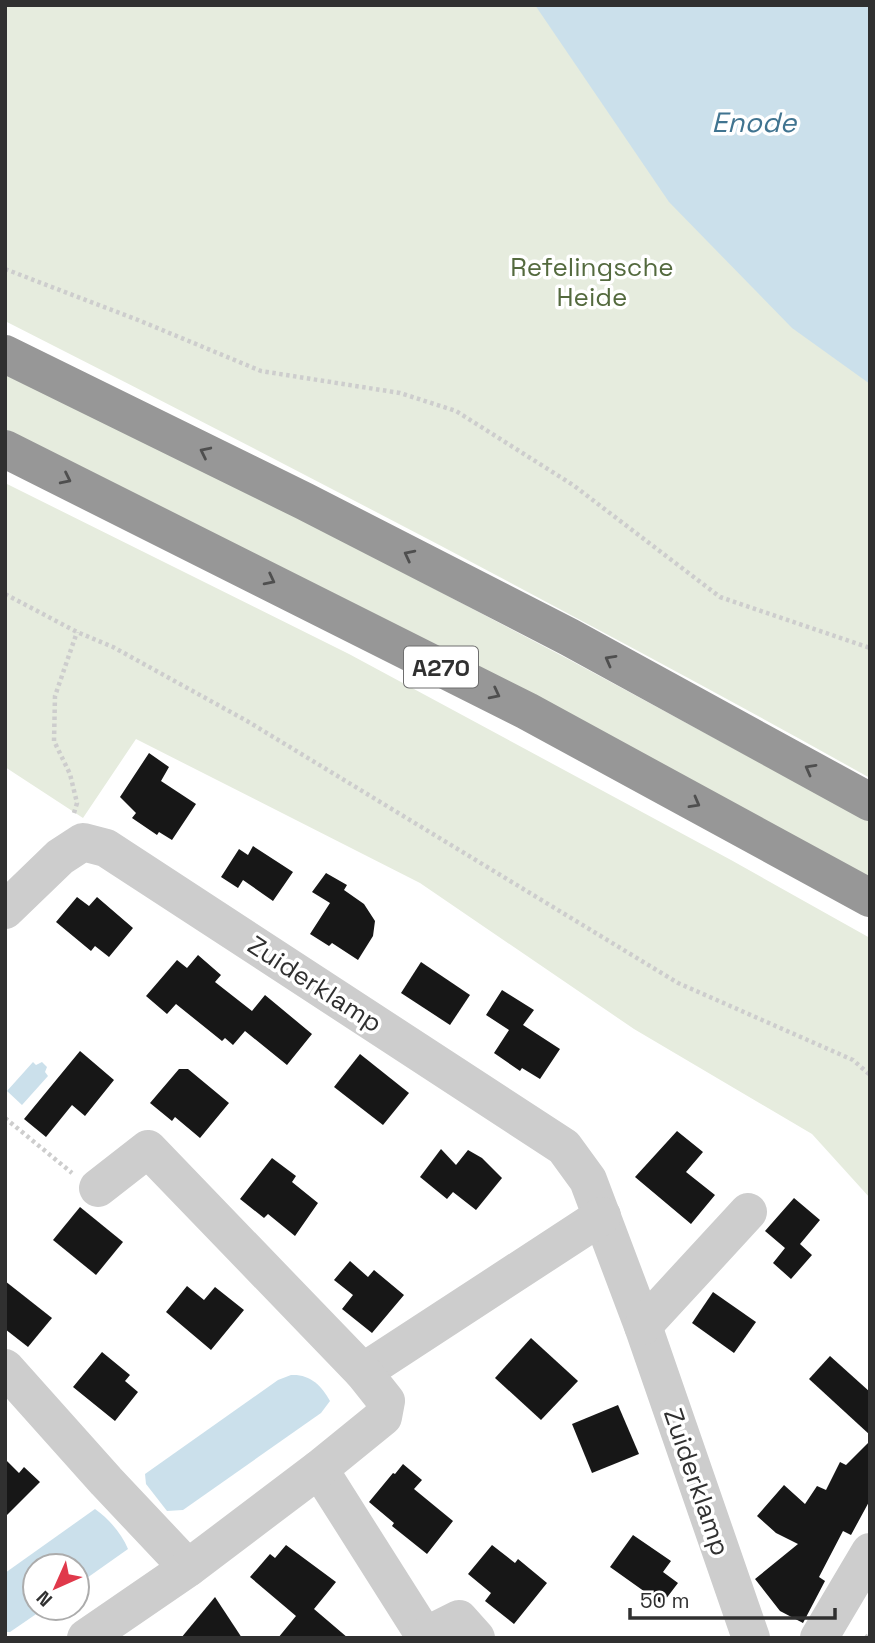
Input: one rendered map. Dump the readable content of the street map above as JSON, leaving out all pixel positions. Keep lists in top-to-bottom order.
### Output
{
  "streets": {
    "highway": ["A270"],
    "street": ["Zuiderklamp"]
  },
  "water": ["Enode"],
  "parks": ["Refelingsche Heide"],
  "scale_bar": "50 m",
  "north": "bottom left"
}
